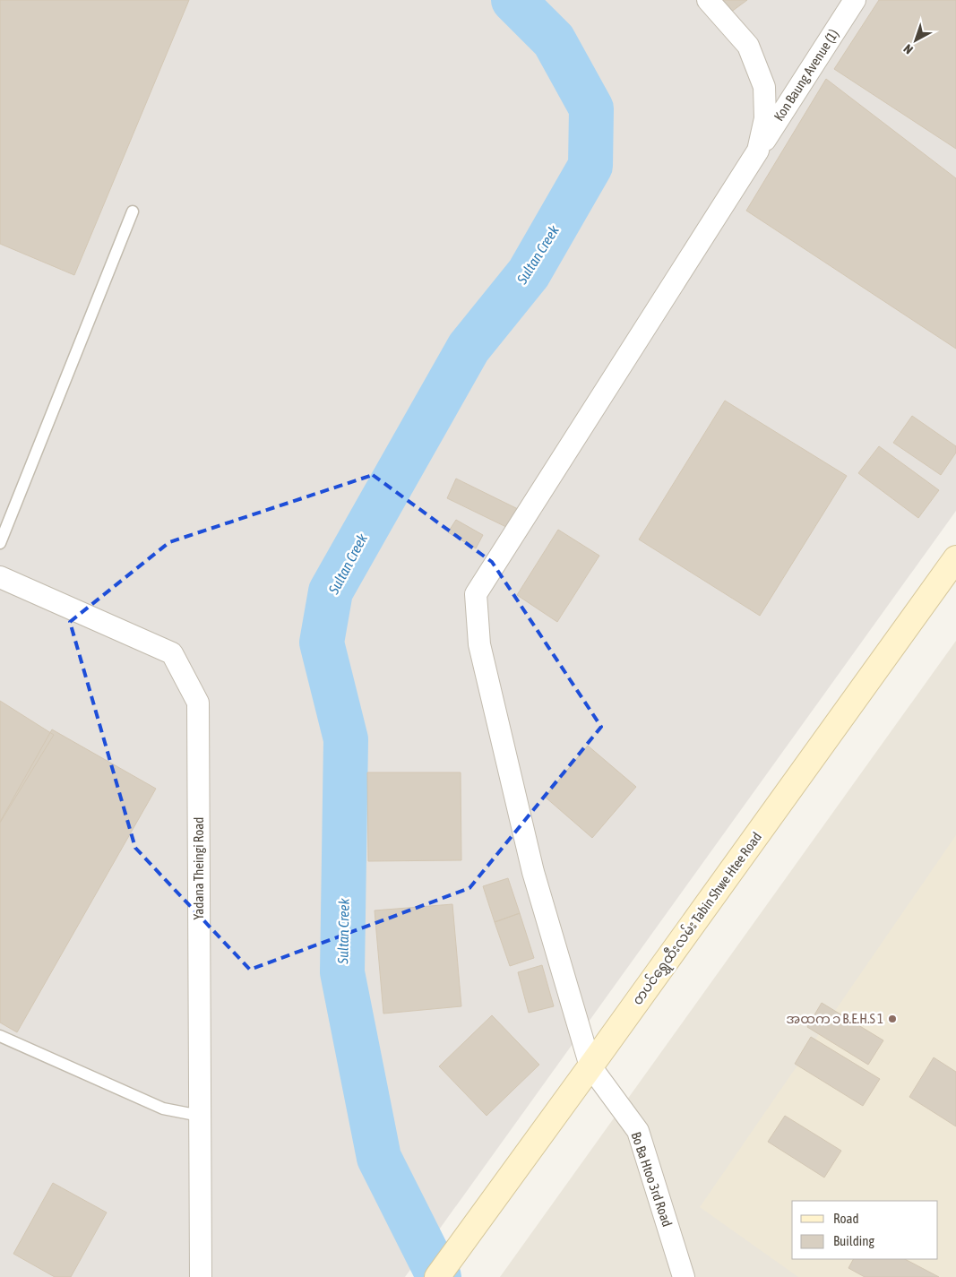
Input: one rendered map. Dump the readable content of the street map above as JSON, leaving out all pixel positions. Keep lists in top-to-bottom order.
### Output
{
  "streets": {
    "main road": ["တပင်ရွှေထီးလမ်း Tabin Shwe Htee Road"],
    "street": ["Kon Baung Avenue (1)", "Yadana Theingi Road", "Bo Ba Htoo 3rd Road"]
  },
  "crossings": [
    ["Kon Baung Avenue (1)", "တပင်ရွှေထီးလမ်း Tabin Shwe Htee Road"],
    ["Kon Baung Avenue (1)", "Bo Ba Htoo 3rd Road"],
    ["တပင်ရွှေထီးလမ်း Tabin Shwe Htee Road", "Bo Ba Htoo 3rd Road"]
  ],
  "water": ["Sultan Creek"],
  "places": ["အထက ၁ B.E.H.S 1"],
  "legend": ["Road", "Building"],
  "north": "bottom left"
}
